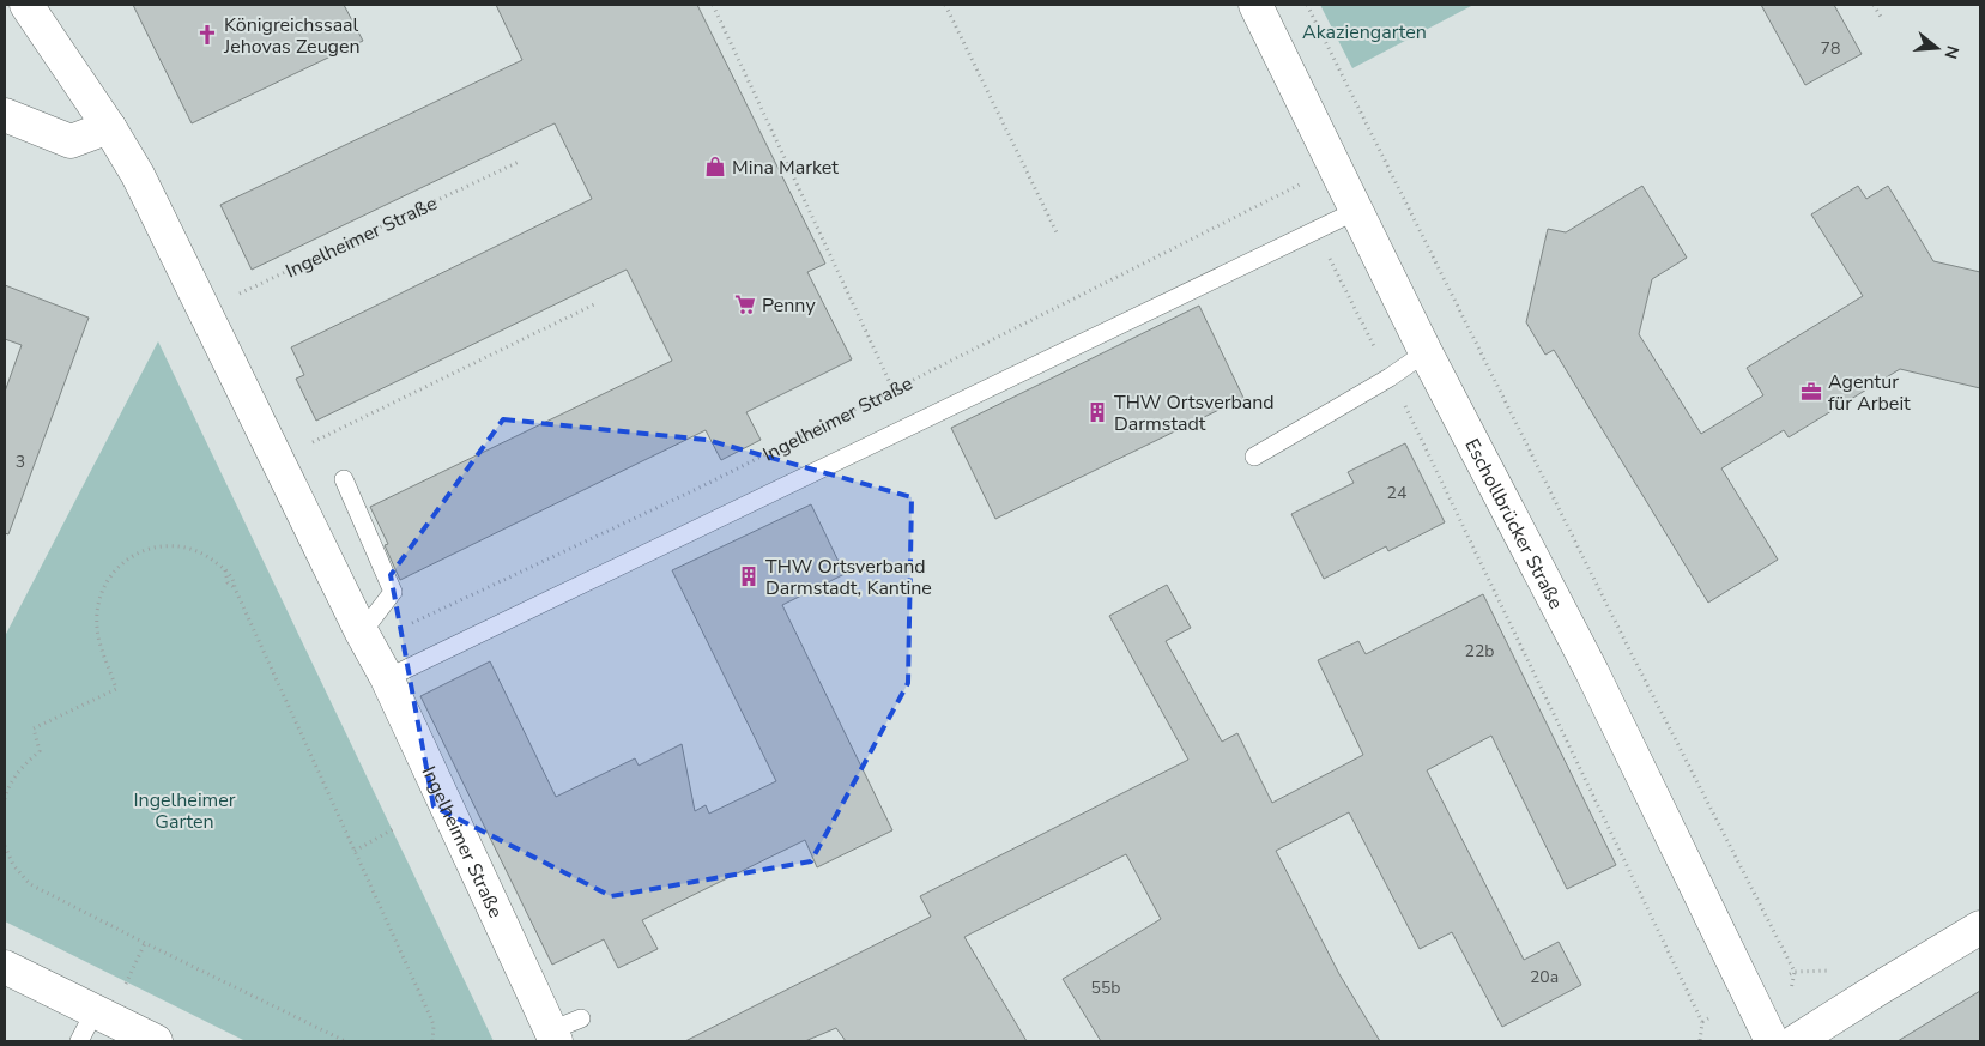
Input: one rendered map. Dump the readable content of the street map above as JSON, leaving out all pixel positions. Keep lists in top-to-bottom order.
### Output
{
  "streets": {
    "street": ["Ingelheimer Straße", "Eschollbrücker Straße"]
  },
  "parks": ["Akaziengarten", "Ingelheimer Garten"],
  "places": {
    "church": ["Königreichssaal Jehovas Zeugen"],
    "shop": ["Mina Market"],
    "supermarket": ["Penny"],
    "office": ["Agentur für Arbeit"],
    "building": ["THW Ortsverband Darmstadt", "THW Ortsverband Darmstadt, Kantine"]
  },
  "house_numbers": [
    "78",
    "3",
    "24",
    "22b",
    "20a",
    "55b"
  ],
  "north": "right"
}
